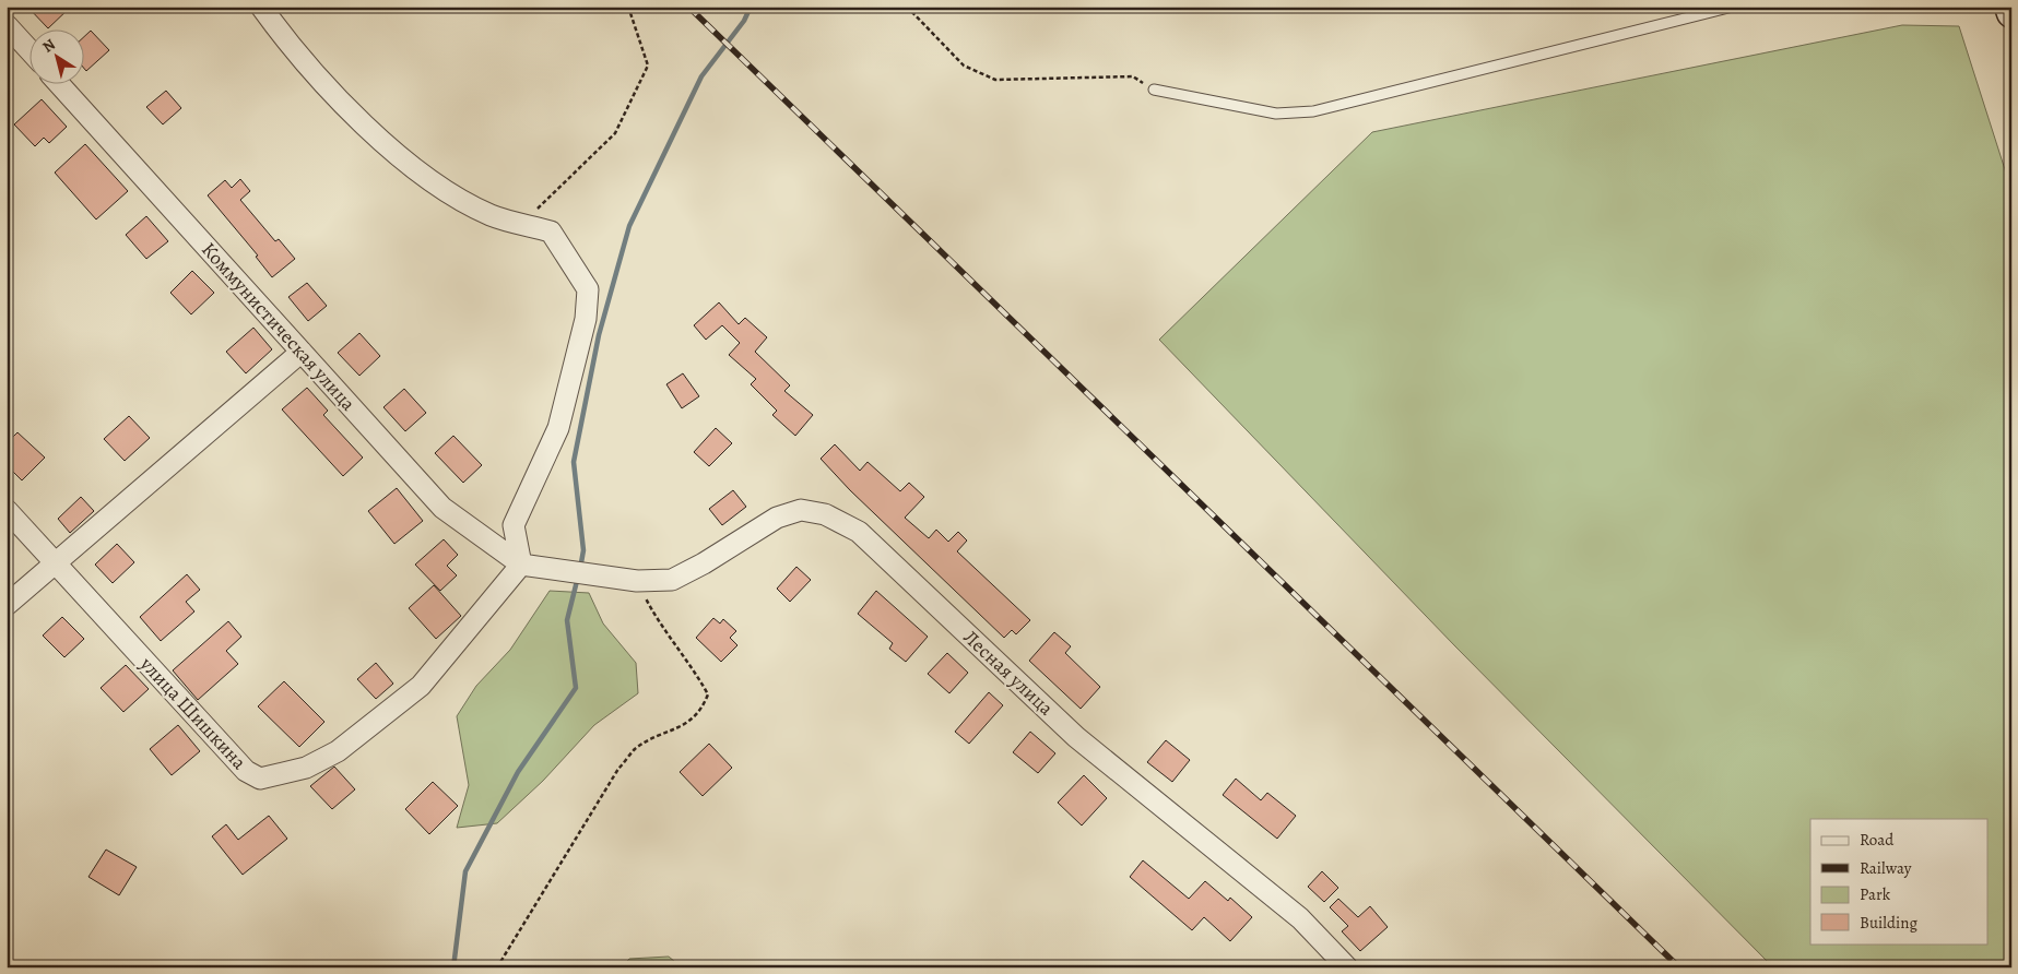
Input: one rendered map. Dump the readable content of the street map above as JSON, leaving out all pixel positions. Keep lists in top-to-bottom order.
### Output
{
  "streets": {
    "street": ["Коммунистическая улица", "Лесная улица", "улица Шишкина"]
  },
  "crossings": [
    ["Коммунистическая улица", "улица Шишкина"]
  ],
  "legend": [
    "Road",
    "Railway",
    "Park",
    "Building"
  ],
  "north": "top left"
}
